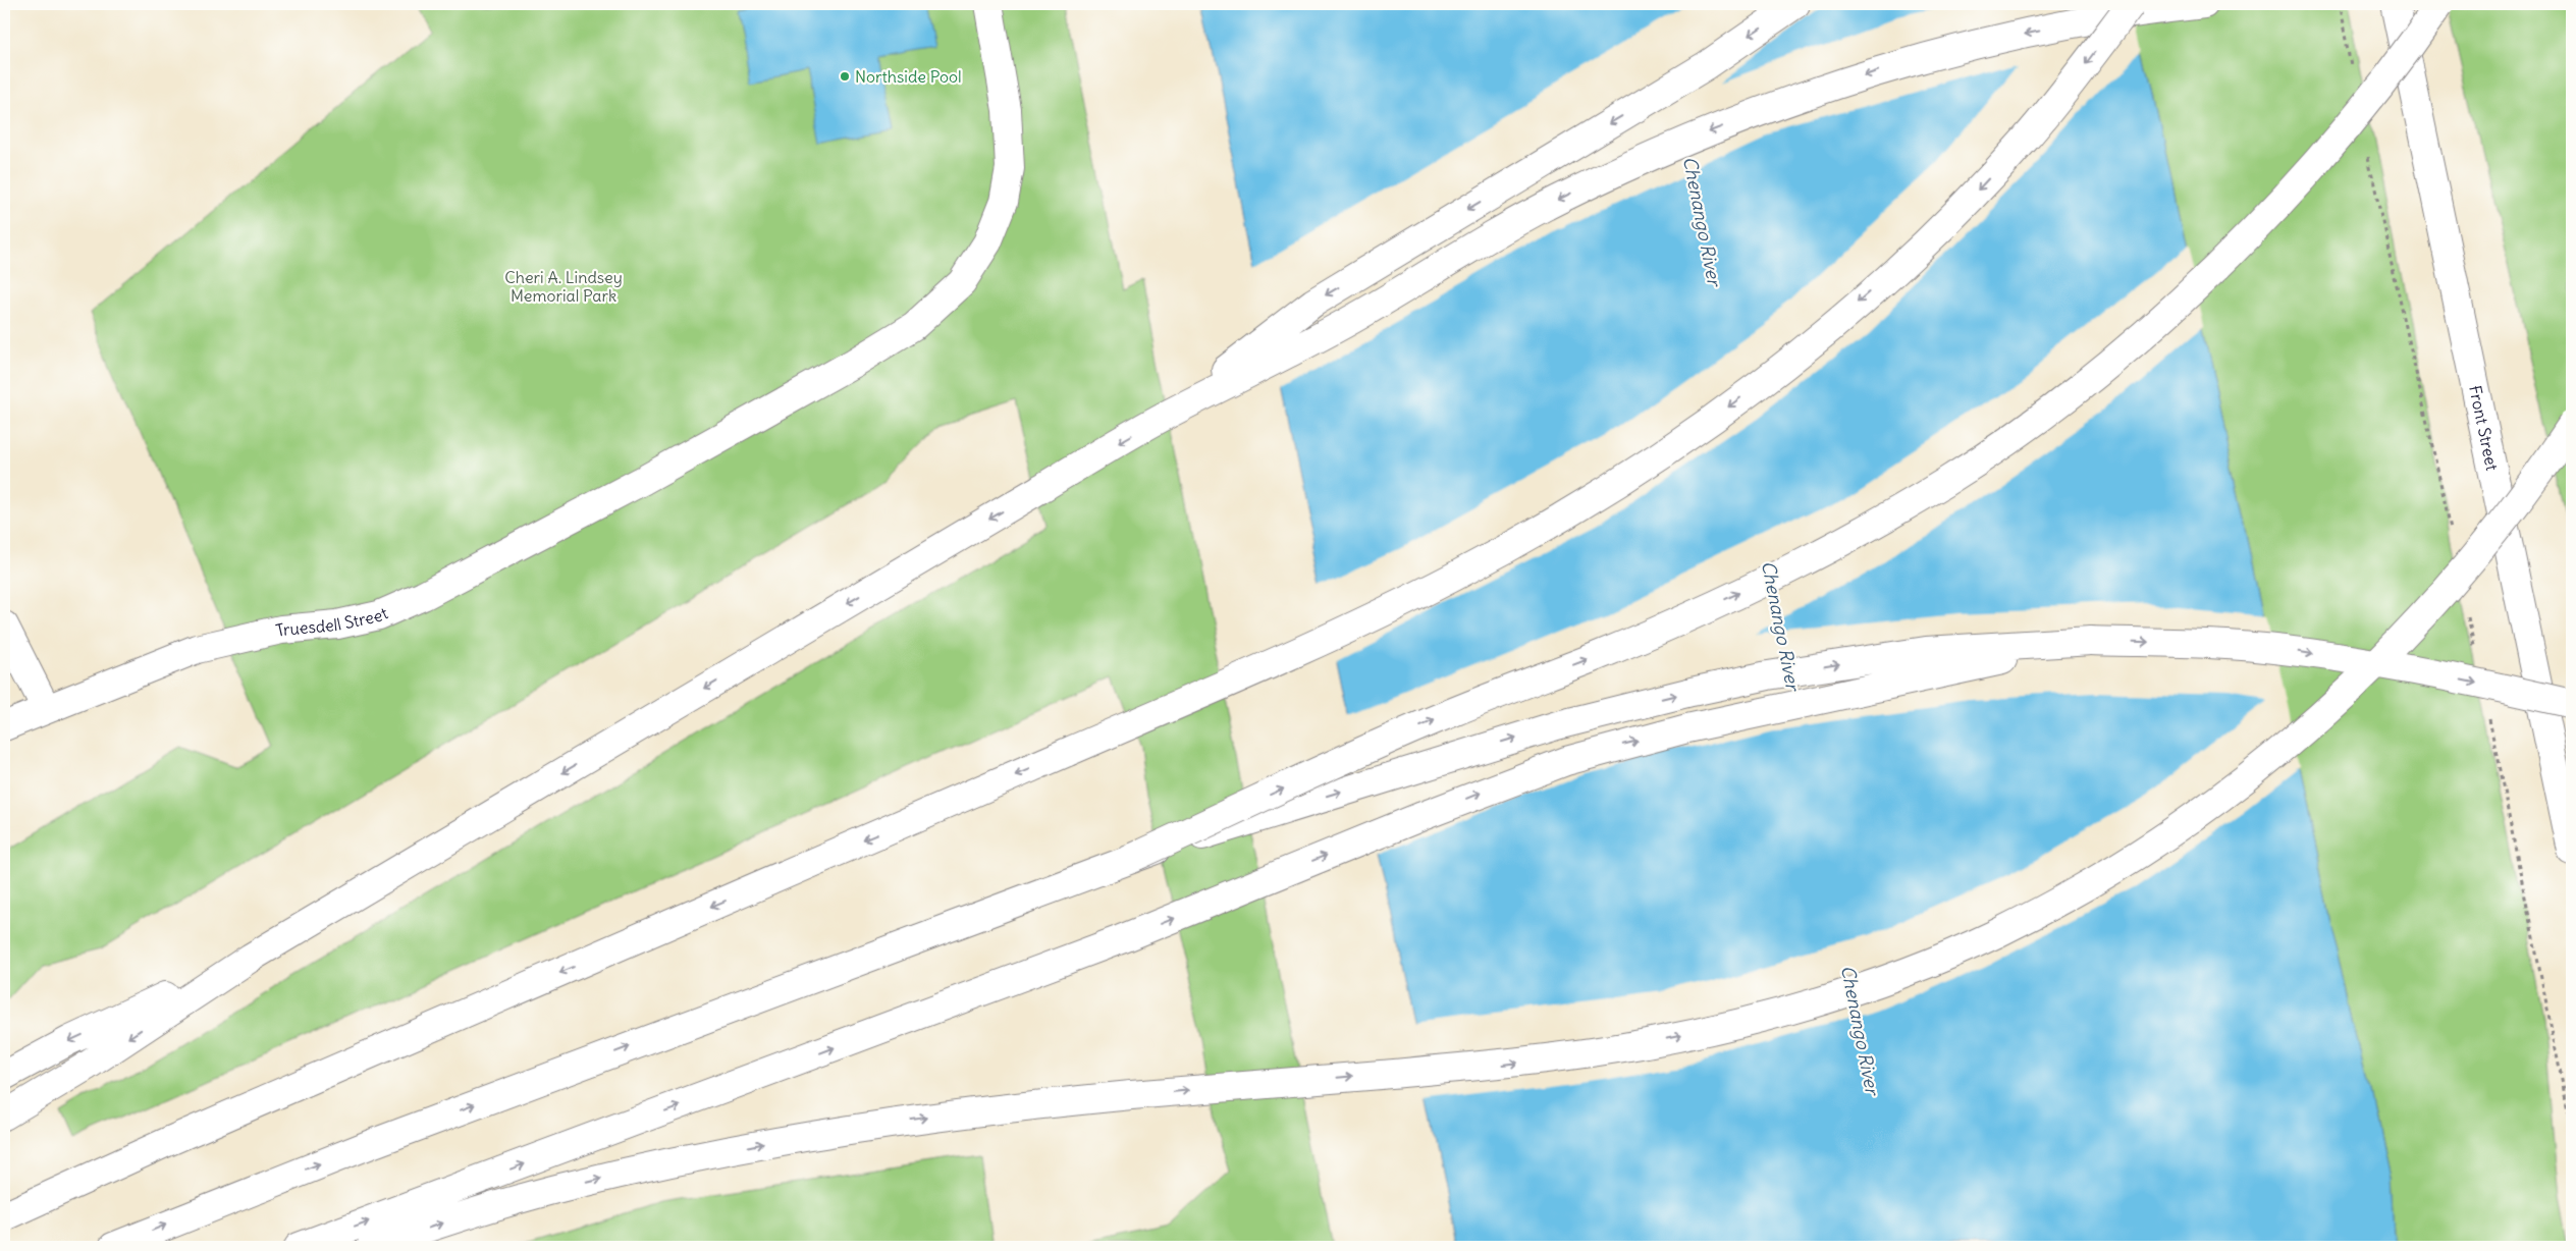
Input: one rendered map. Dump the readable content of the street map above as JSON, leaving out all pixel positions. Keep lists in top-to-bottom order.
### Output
{
  "streets": {
    "main road": ["Front Street", "Truesdell Street"]
  },
  "water": ["Chenango River"],
  "parks": ["Cheri A. Lindsey Memorial Park"],
  "places": ["Northside Pool"]
}
